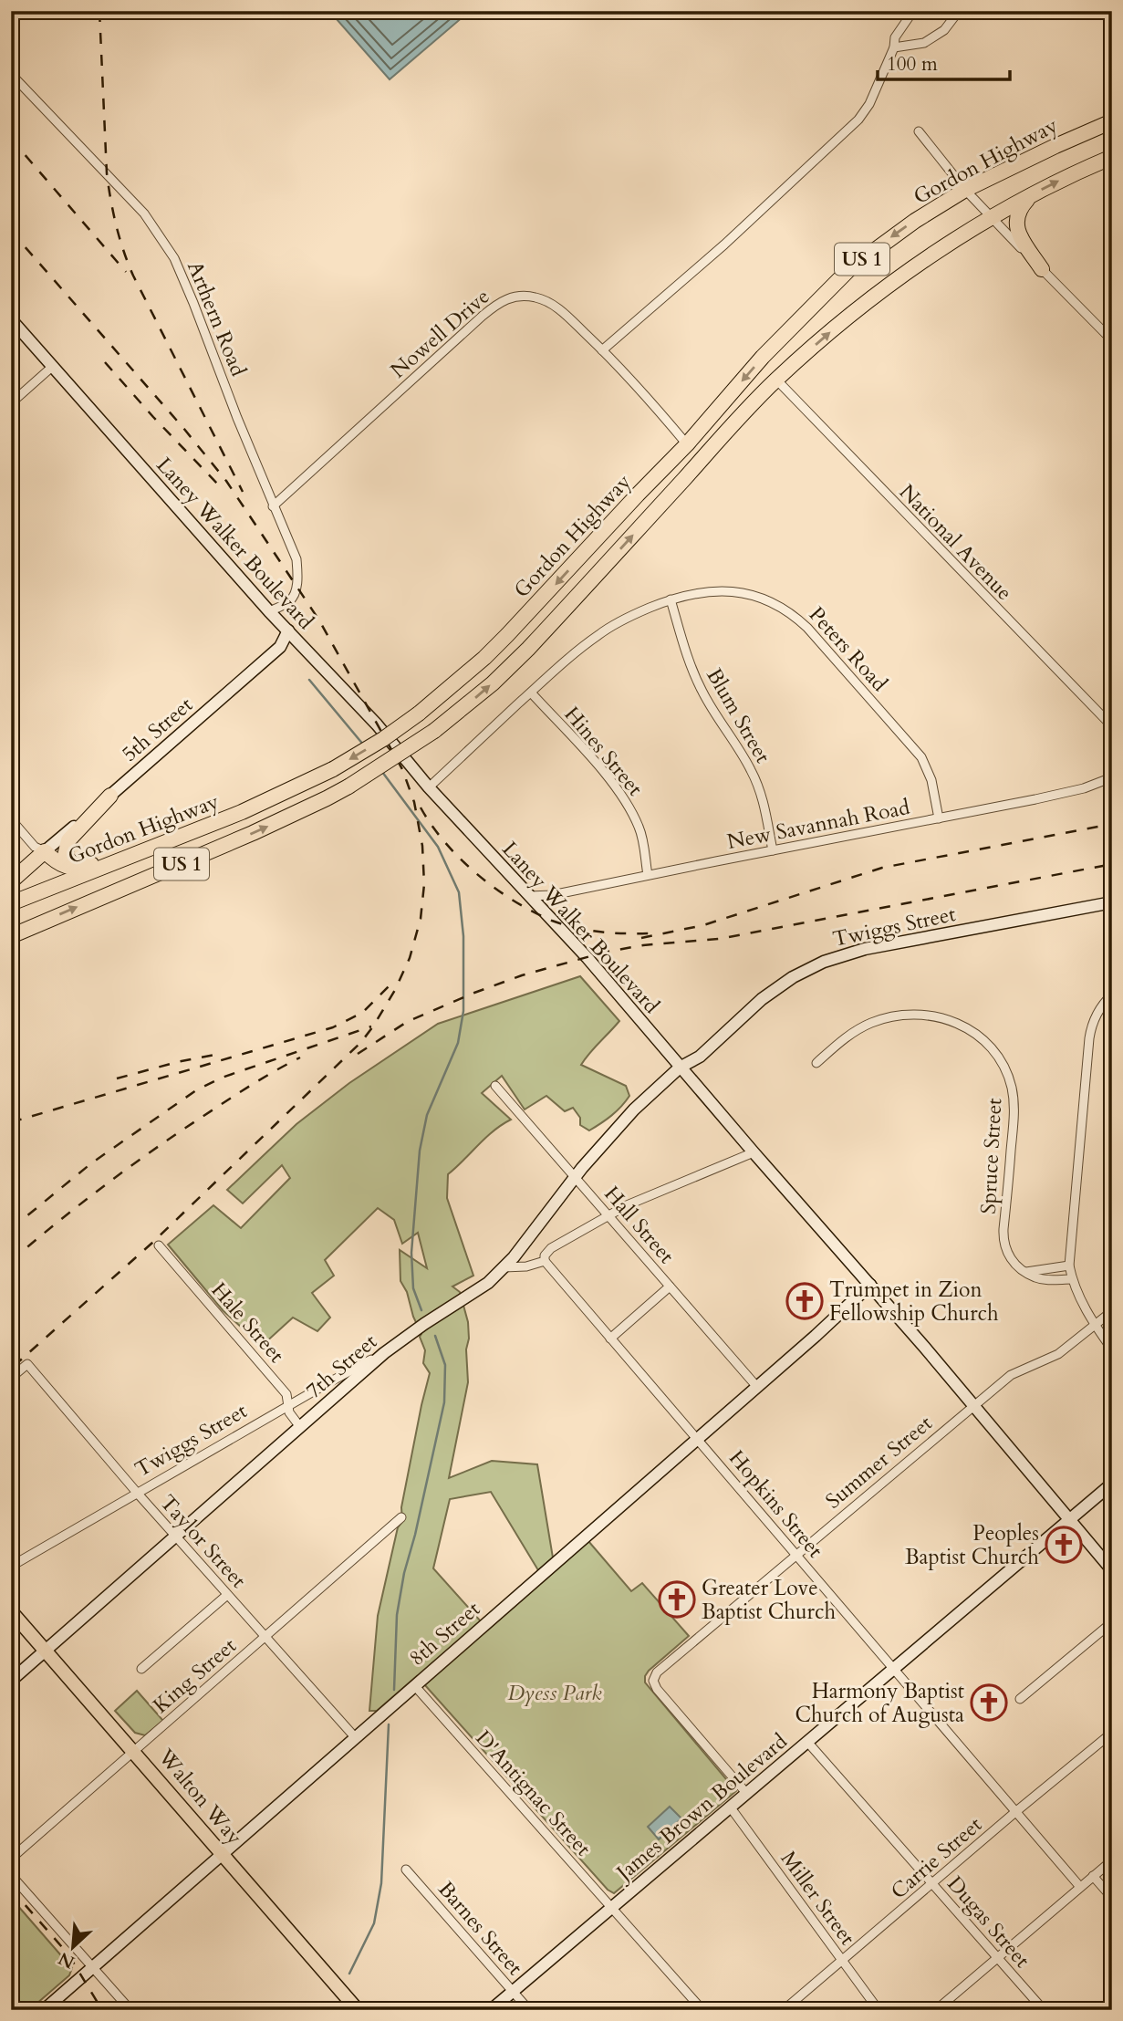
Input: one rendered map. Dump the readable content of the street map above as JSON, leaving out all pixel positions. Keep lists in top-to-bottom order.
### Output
{
  "streets": {
    "highway": ["Gordon Highway", "US 1"],
    "main road": [
      "Laney Walker Boulevard",
      "5th Street",
      "Twiggs Street",
      "7th Street",
      "8th Street",
      "Walton Way",
      "James Brown Boulevard"
    ],
    "street": [
      "Arthern Road",
      "Nowell Drive",
      "National Avenue",
      "Peters Road",
      "Blum Street",
      "Hines Street",
      "New Savannah Road",
      "Spruce Street",
      "Hall Street",
      "Hale Street",
      "Summer Street",
      "Hopkins Street",
      "Taylor Street",
      "King Street",
      "D'Antignac Street",
      "Carrie Street",
      "Miller Street",
      "Dugas Street",
      "Barnes Street"
    ]
  },
  "crossings": [
    ["Gordon Highway", "Nowell Drive"],
    ["US 1", "National Avenue"],
    ["Arthern Road", "Nowell Drive"],
    ["Arthern Road", "Laney Walker Boulevard"],
    ["Laney Walker Boulevard", "Peters Road"],
    ["Laney Walker Boulevard", "5th Street"],
    ["Laney Walker Boulevard", "New Savannah Road"],
    ["Laney Walker Boulevard", "Twiggs Street"],
    ["Laney Walker Boulevard", "7th Street"],
    ["Laney Walker Boulevard", "Summer Street"],
    ["Laney Walker Boulevard", "8th Street"],
    ["Laney Walker Boulevard", "James Brown Boulevard"],
    ["Peters Road", "Blum Street"],
    ["Peters Road", "Hines Street"],
    ["Peters Road", "New Savannah Road"],
    ["Blum Street", "New Savannah Road"],
    ["Hines Street", "New Savannah Road"],
    ["Twiggs Street", "Hale Street"],
    ["Twiggs Street", "7th Street"],
    ["Twiggs Street", "Taylor Street"],
    ["Hall Street", "7th Street"],
    ["Hall Street", "8th Street"],
    ["Hale Street", "7th Street"],
    ["7th Street", "Taylor Street"],
    ["7th Street", "Walton Way"],
    ["Summer Street", "Hopkins Street"],
    ["Summer Street", "James Brown Boulevard"],
    ["Hopkins Street", "8th Street"],
    ["Hopkins Street", "James Brown Boulevard"],
    ["Hopkins Street", "Carrie Street"],
    ["Taylor Street", "8th Street"],
    ["Taylor Street", "King Street"],
    ["8th Street", "D'Antignac Street"],
    ["8th Street", "Walton Way"],
    ["King Street", "Walton Way"],
    ["D'Antignac Street", "James Brown Boulevard"],
    ["James Brown Boulevard", "Miller Street"],
    ["James Brown Boulevard", "Dugas Street"],
    ["James Brown Boulevard", "Barnes Street"],
    ["Carrie Street", "Miller Street"],
    ["Carrie Street", "Dugas Street"]
  ],
  "parks": ["Dyess Park"],
  "places": {
    "church": [
      "Trumpet in Zion Fellowship Church",
      "Peoples Baptist Church",
      "Greater Love Baptist Church",
      "Harmony Baptist Church of Augusta"
    ]
  },
  "scale_bar": "100 m",
  "north": "bottom left"
}
